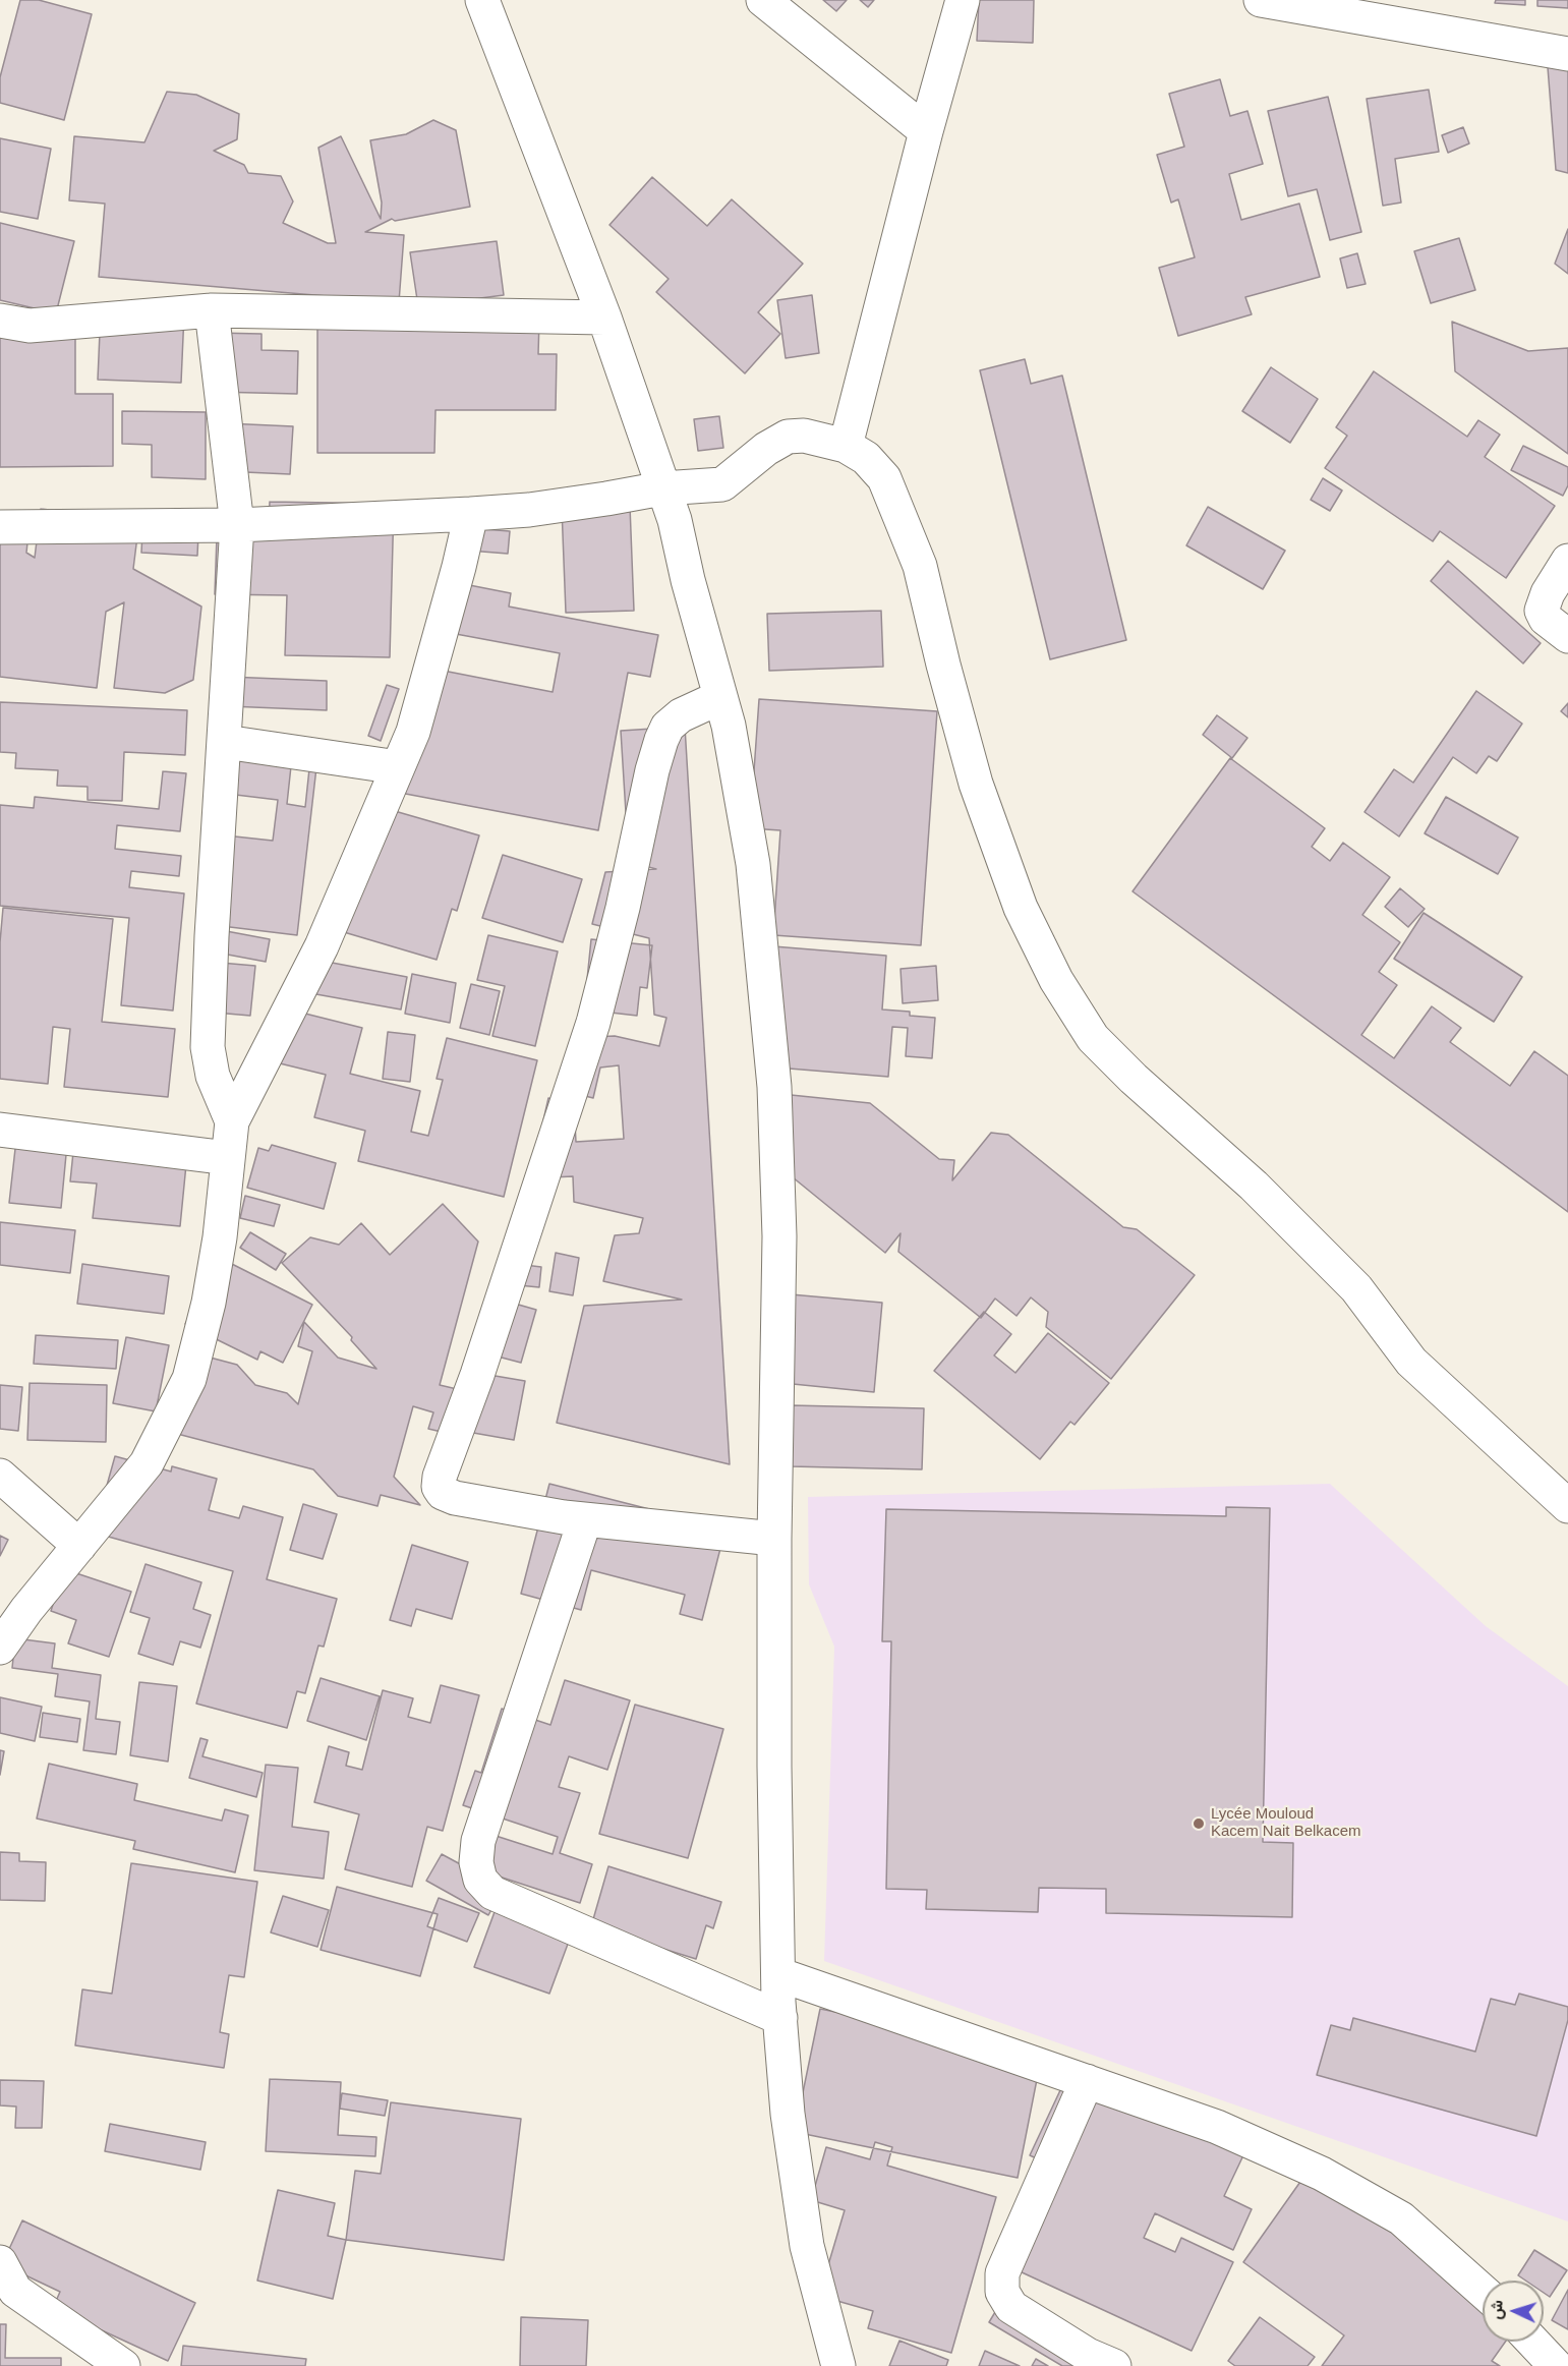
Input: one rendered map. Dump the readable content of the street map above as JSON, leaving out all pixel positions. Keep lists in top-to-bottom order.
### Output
{
  "places": ["Lycée Mouloud Kacem Nait Belkacem"],
  "north": "left"
}
